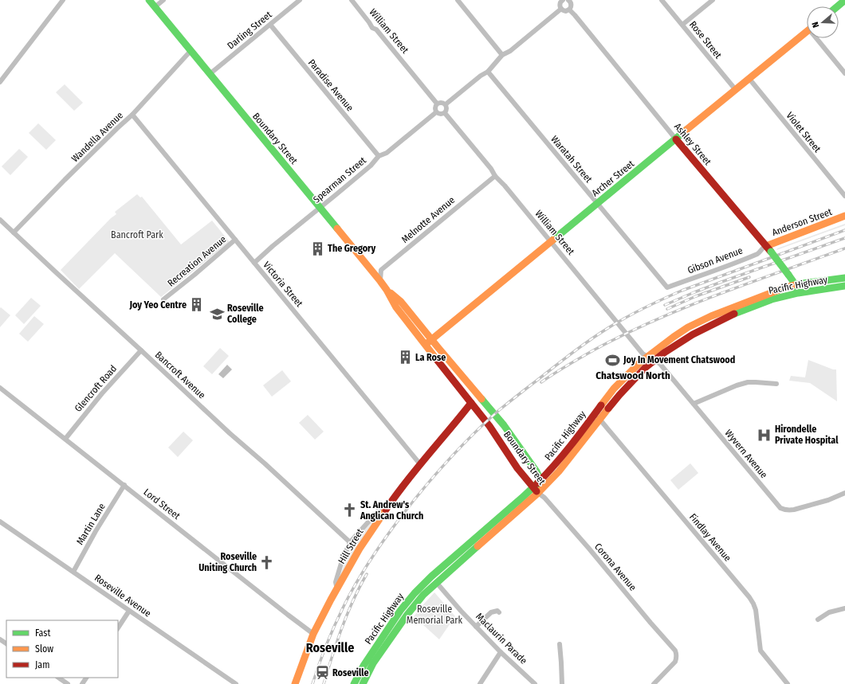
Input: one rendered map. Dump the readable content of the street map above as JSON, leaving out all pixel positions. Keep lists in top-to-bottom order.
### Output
{
  "streets": {
    "main road": [
      "Boundary Street",
      "Ashley Street",
      "Archer Street",
      "Anderson Street",
      "Pacific Highway",
      "Hill Street"
    ],
    "street": [
      "Darling Street",
      "William Street",
      "Rose Street",
      "Paradise Avenue",
      "Violet Street",
      "Wandella Avenue",
      "Waratah Street",
      "Spearman Street",
      "Melnotte Avenue",
      "Gibson Avenue",
      "Recreation Avenue",
      "Victoria Street",
      "Bancroft Avenue",
      "Glencroft Road",
      "Wyvern Avenue",
      "Lord Street",
      "Martin Lane",
      "Findlay Avenue",
      "Corona Avenue",
      "Roseville Avenue",
      "Maclaurin Parade"
    ]
  },
  "crossings": [
    ["Darling Street", "Paradise Avenue"],
    ["Darling Street", "Boundary Street"],
    ["William Street", "Archer Street"],
    ["William Street", "Spearman Street"],
    ["William Street", "Melnotte Avenue"],
    ["William Street", "Pacific Highway"],
    ["William Street", "Wyvern Avenue"],
    ["Rose Street", "Archer Street"],
    ["Paradise Avenue", "Spearman Street"],
    ["Violet Street", "Archer Street"],
    ["Wandella Avenue", "Boundary Street"],
    ["Wandella Avenue", "Victoria Street"],
    ["Wandella Avenue", "Bancroft Avenue"],
    ["Boundary Street", "Archer Street"],
    ["Boundary Street", "Spearman Street"],
    ["Boundary Street", "Melnotte Avenue"],
    ["Boundary Street", "Pacific Highway"],
    ["Boundary Street", "Hill Street"],
    ["Boundary Street", "Corona Avenue"],
    ["Ashley Street", "Archer Street"],
    ["Ashley Street", "Anderson Street"],
    ["Ashley Street", "Gibson Avenue"],
    ["Ashley Street", "Pacific Highway"],
    ["Waratah Street", "Archer Street"],
    ["Waratah Street", "Gibson Avenue"],
    ["Spearman Street", "Victoria Street"],
    ["Anderson Street", "Gibson Avenue"],
    ["Recreation Avenue", "Victoria Street"],
    ["Victoria Street", "Hill Street"],
    ["Pacific Highway", "Wyvern Avenue"],
    ["Pacific Highway", "Findlay Avenue"],
    ["Pacific Highway", "Corona Avenue"],
    ["Pacific Highway", "Maclaurin Parade"],
    ["Bancroft Avenue", "Glencroft Road"],
    ["Glencroft Road", "Lord Street"],
    ["Lord Street", "Martin Lane"],
    ["Lord Street", "Hill Street"],
    ["Martin Lane", "Roseville Avenue"]
  ],
  "districts": ["Chatswood North", "Roseville"],
  "parks": ["Bancroft Park", "Roseville Memorial Park"],
  "places": {
    "building": ["The Gregory", "Joy Yeo Centre", "La Rose"],
    "school or university": ["Roseville College"],
    "sports": ["Joy In Movement Chatswood"],
    "hospital": ["Hirondelle Private Hospital"],
    "church": ["St. Andrew's Anglican Church", "Roseville Uniting Church"],
    "station": ["Roseville"]
  },
  "legend": ["Fast", "Slow", "Jam"],
  "north": "left"
}
